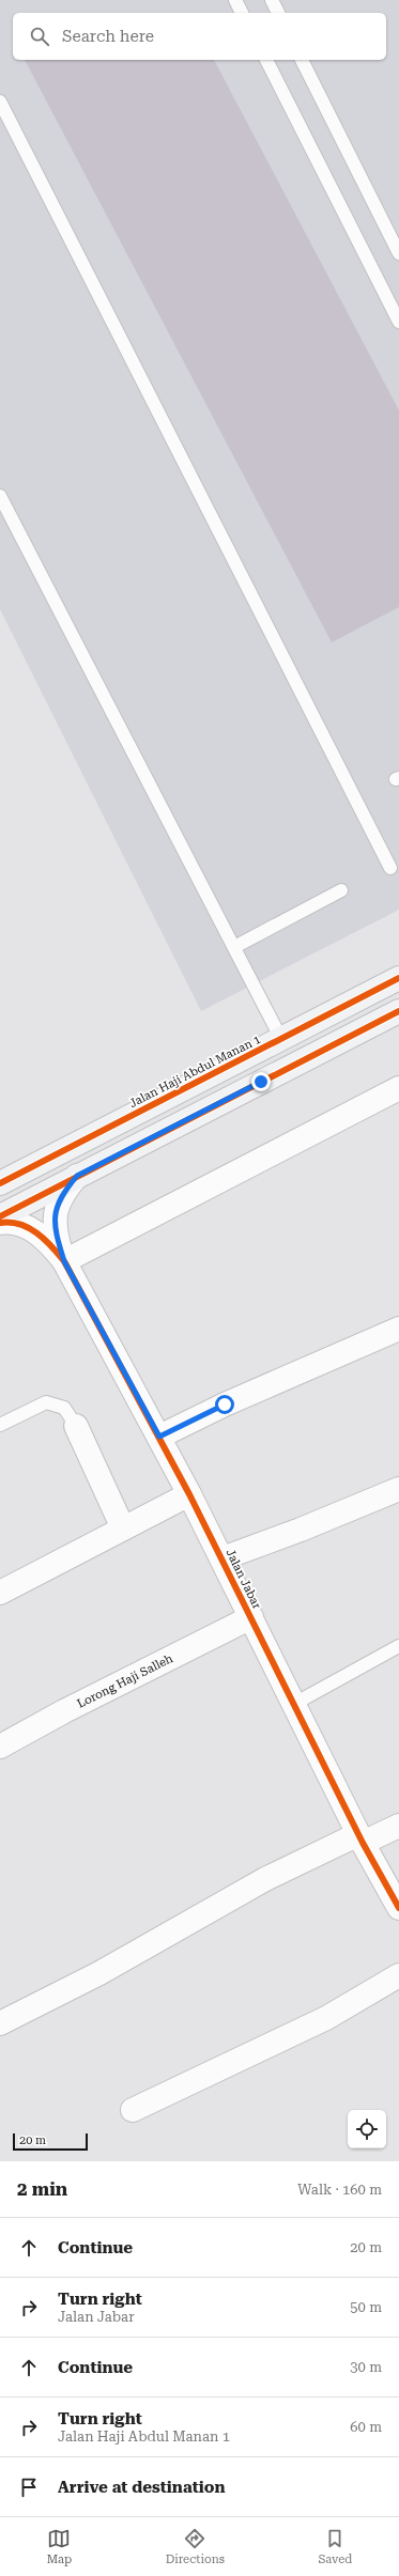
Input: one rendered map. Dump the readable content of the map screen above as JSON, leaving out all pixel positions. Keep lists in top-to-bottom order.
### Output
{
  "streets": {
    "street": ["Jalan Haji Abdul Manan 1", "Jalan Jabar", "Lorong Haji Salleh"]
  },
  "crossings": [
    ["Jalan Jabar", "Lorong Haji Salleh"]
  ],
  "scale_bar": "20 m",
  "page": {
    "search": "Search here",
    "scale": "20 m",
    "heading": ["2 min", "Walk · 160 m"],
    "list": [
      ["Continue", "20 m"],
      ["Turn right", "Jalan Jabar", "50 m"],
      ["Continue", "30 m"],
      ["Turn right", "Jalan Haji Abdul Manan 1", "60 m"],
      "Arrive at destination"
    ],
    "nav": ["Map", "Directions", "Saved"]
  }
}
